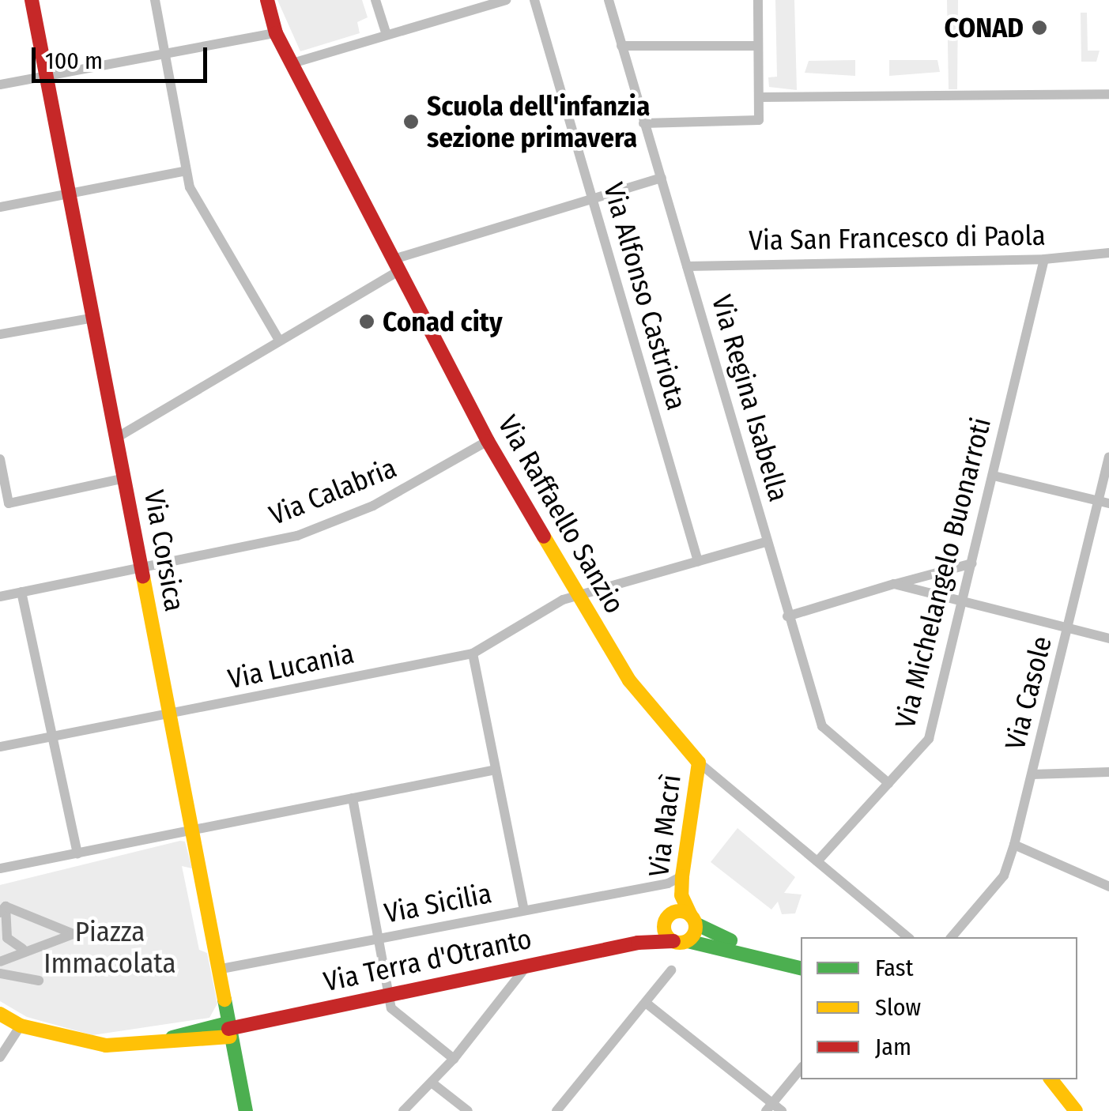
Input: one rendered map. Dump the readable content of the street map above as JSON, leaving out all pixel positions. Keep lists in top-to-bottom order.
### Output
{
  "streets": {
    "street": [
      "Via San Francesco di Paola",
      "Via Alfonso Castriota",
      "Via Regina Isabella",
      "Via Calabria",
      "Via Raffaello Sanzio",
      "Via Corsica",
      "Via Michelangelo Buonarroti",
      "Via Lucania",
      "Via Casole",
      "Via Macrì",
      "Via Sicilia",
      "Via Terra d'Otranto"
    ]
  },
  "crossings": [
    ["Via San Francesco di Paola", "Via Regina Isabella"],
    ["Via San Francesco di Paola", "Via Michelangelo Buonarroti"],
    ["Via Alfonso Castriota", "Via Lucania"],
    ["Via Regina Isabella", "Via Michelangelo Buonarroti"],
    ["Via Regina Isabella", "Via Lucania"],
    ["Via Calabria", "Via Raffaello Sanzio"],
    ["Via Calabria", "Via Corsica"],
    ["Via Raffaello Sanzio", "Via Michelangelo Buonarroti"],
    ["Via Raffaello Sanzio", "Via Lucania"],
    ["Via Raffaello Sanzio", "Via Macrì"],
    ["Via Corsica", "Via Lucania"],
    ["Via Corsica", "Via Sicilia"],
    ["Via Corsica", "Via Terra d'Otranto"],
    ["Via Macrì", "Via Sicilia"],
    ["Via Macrì", "Via Terra d'Otranto"]
  ],
  "parks": ["Piazza Immacolata"],
  "places": ["CONAD", "Scuola dell'infanzia sezione primavera", "Conad city"],
  "legend": ["Fast", "Slow", "Jam"],
  "scale_bar": "100 m"
}
